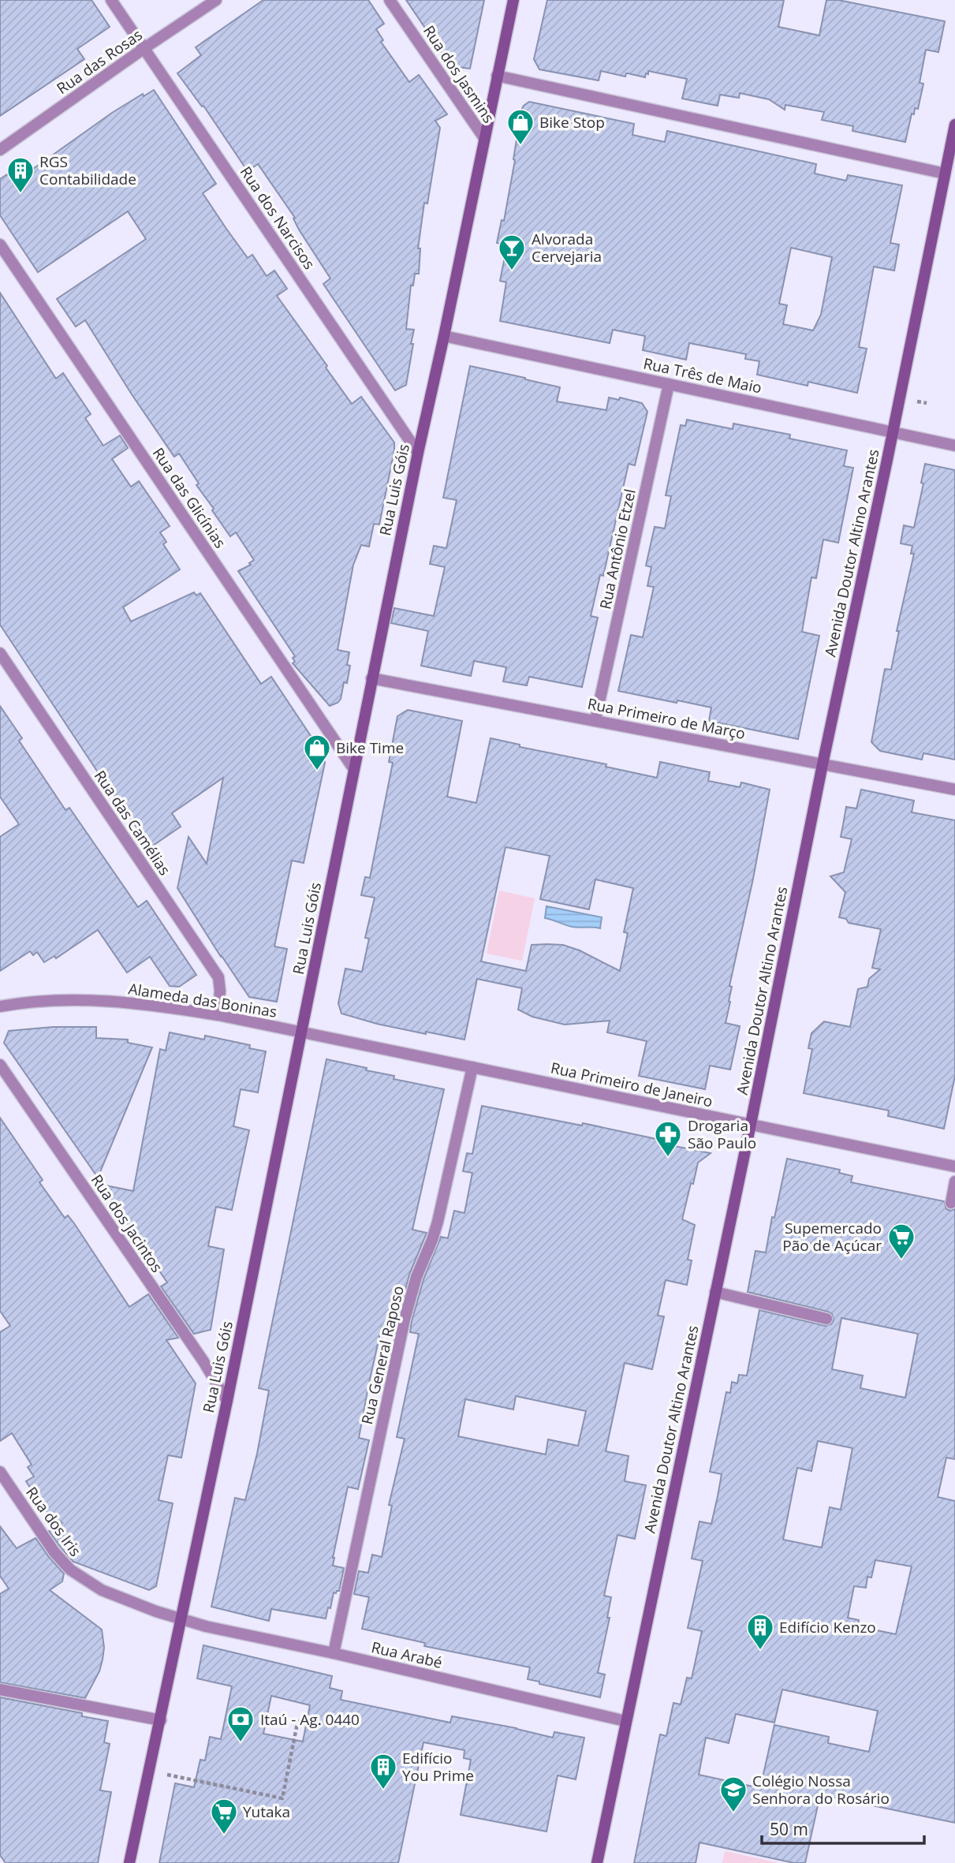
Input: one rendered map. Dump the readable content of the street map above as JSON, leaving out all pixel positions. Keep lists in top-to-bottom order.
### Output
{
  "streets": {
    "street": [
      "Rua das Rosas",
      "Rua dos Jasmins",
      "Rua dos Narcisos",
      "Rua Três de Maio",
      "Rua Luis Góis",
      "Rua das Glicínias",
      "Rua Antônio Etzel",
      "Avenida Doutor Altino Arantes",
      "Rua Primeiro de Março",
      "Rua das Camélias",
      "Alameda das Boninas",
      "Rua Primeiro de Janeiro",
      "Rua dos Jacintos",
      "Rua General Raposo",
      "Rua dos Iris",
      "Rua Arabé"
    ]
  },
  "crossings": [
    ["Rua das Rosas", "Rua dos Narcisos"],
    ["Rua dos Jasmins", "Rua Luis Góis"],
    ["Rua dos Narcisos", "Rua Luis Góis"],
    ["Rua Três de Maio", "Rua Luis Góis"],
    ["Rua Três de Maio", "Rua Antônio Etzel"],
    ["Rua Três de Maio", "Avenida Doutor Altino Arantes"],
    ["Rua Luis Góis", "Rua das Glicínias"],
    ["Rua Luis Góis", "Rua Primeiro de Março"],
    ["Rua Luis Góis", "Alameda das Boninas"],
    ["Rua Luis Góis", "Rua Primeiro de Janeiro"],
    ["Rua Luis Góis", "Rua dos Jacintos"],
    ["Rua Luis Góis", "Rua dos Iris"],
    ["Rua Luis Góis", "Rua Arabé"],
    ["Rua Antônio Etzel", "Rua Primeiro de Março"],
    ["Avenida Doutor Altino Arantes", "Rua Primeiro de Março"],
    ["Avenida Doutor Altino Arantes", "Rua Primeiro de Janeiro"],
    ["Avenida Doutor Altino Arantes", "Rua Arabé"],
    ["Rua das Camélias", "Alameda das Boninas"],
    ["Alameda das Boninas", "Rua Primeiro de Janeiro"],
    ["Rua Primeiro de Janeiro", "Rua General Raposo"],
    ["Rua General Raposo", "Rua Arabé"],
    ["Rua dos Iris", "Rua Arabé"]
  ],
  "places": {
    "shop": ["Bike Stop", "Bike Time"],
    "building": ["RGS Contabilidade", "Edifício Kenzo", "Edifício You Prime"],
    "bar": ["Alvorada Cervejaria"],
    "pharmacy": ["Drogaria São Paulo"],
    "supermarket": ["Supemercado Pão de Açúcar", "Yutaka"],
    "bank": ["Itaú - Ag. 0440"],
    "school or university": ["Colégio Nossa Senhora do Rosário"]
  },
  "scale_bar": "50 m"
}
